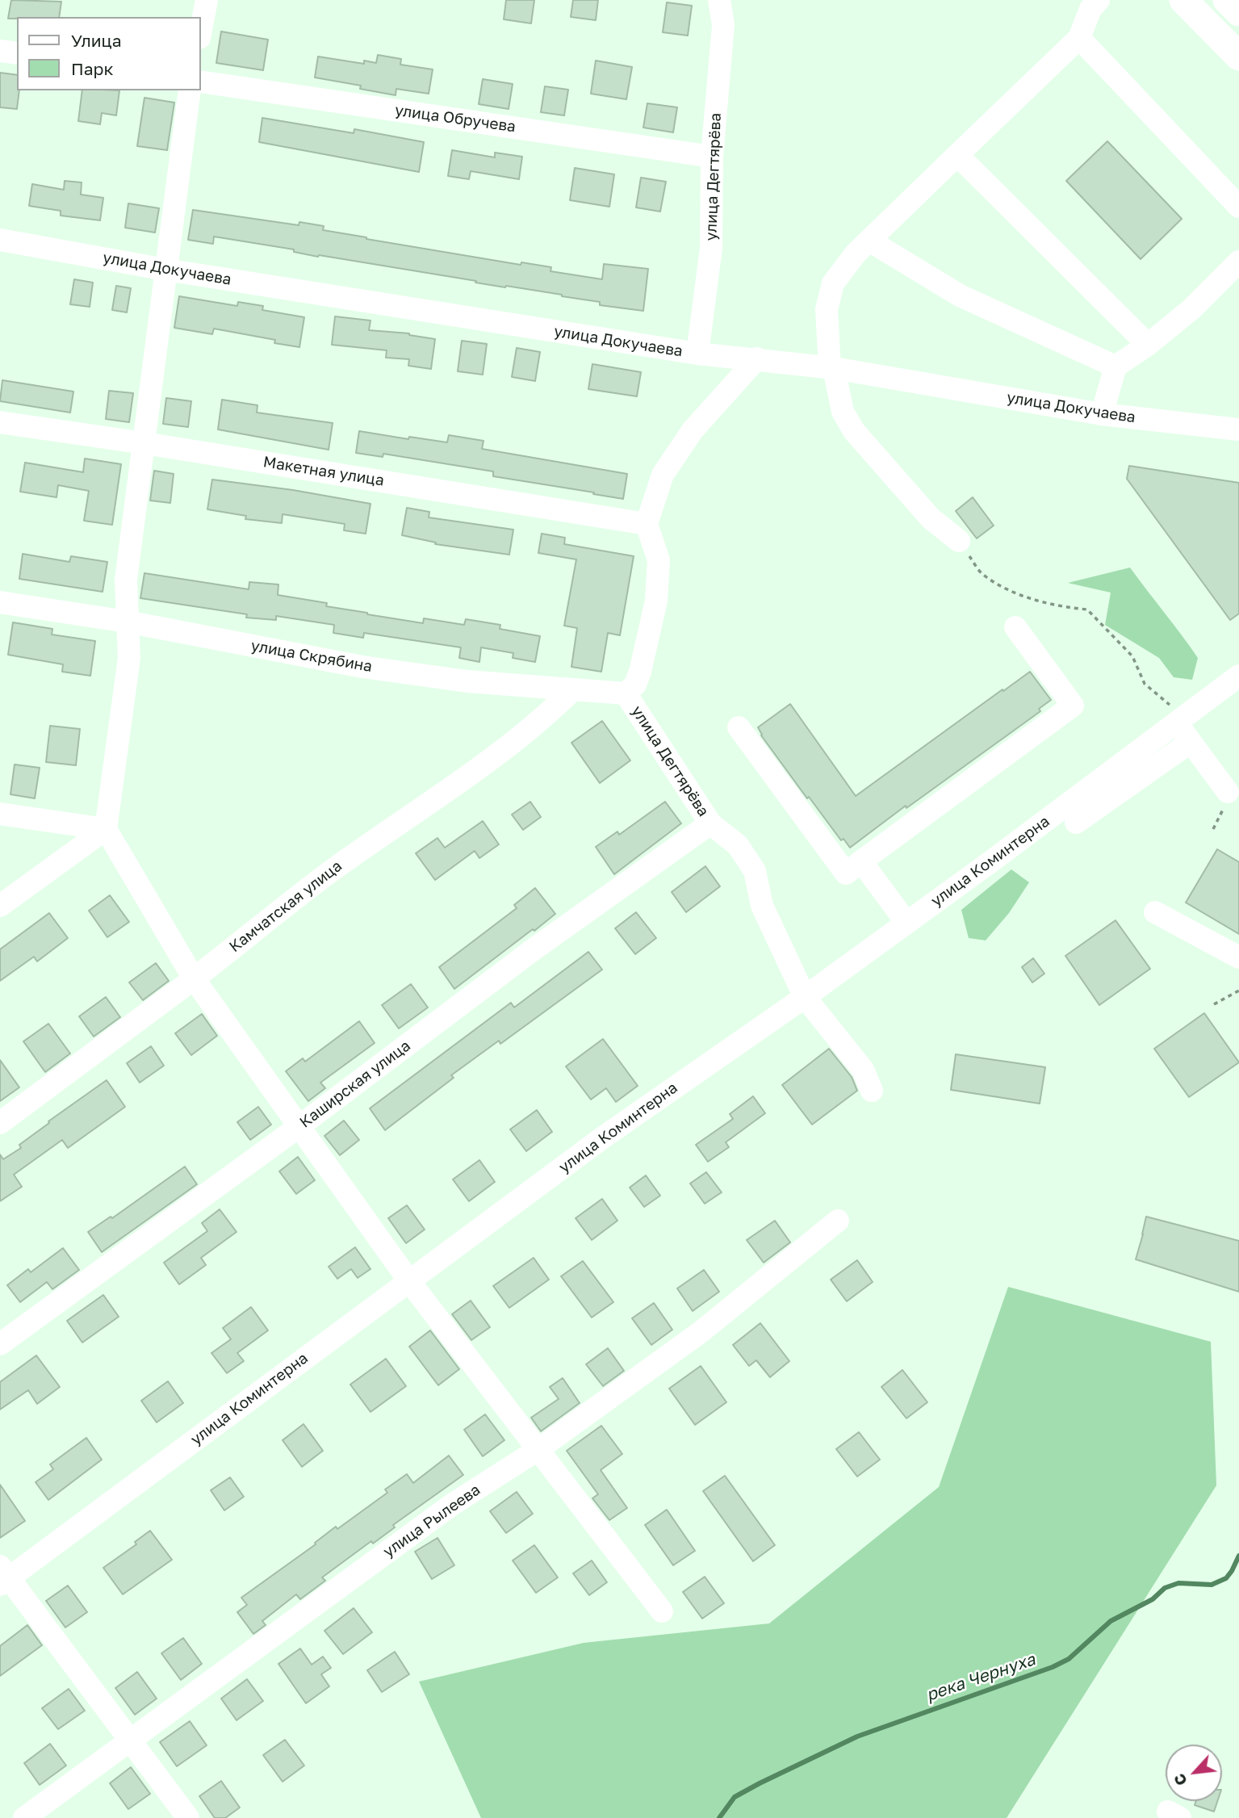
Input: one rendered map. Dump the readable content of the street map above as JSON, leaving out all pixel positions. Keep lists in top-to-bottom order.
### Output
{
  "streets": {
    "street": [
      "улица Обручева",
      "улица Дегтярёва",
      "улица Докучаева",
      "Макетная улица",
      "улица Скрябина",
      "улица Коминтерна",
      "Камчатская улица",
      "Каширская улица",
      "улица Рылеева"
    ]
  },
  "crossings": [
    ["улица Обручева", "улица Дегтярёва"],
    ["улица Дегтярёва", "улица Докучаева"],
    ["улица Дегтярёва", "Макетная улица"],
    ["улица Дегтярёва", "улица Скрябина"],
    ["улица Дегтярёва", "улица Коминтерна"],
    ["улица Дегтярёва", "Каширская улица"],
    ["улица Скрябина", "Камчатская улица"]
  ],
  "water": ["река Чернуха"],
  "legend": ["Улица", "Парк"],
  "north": "bottom left"
}
